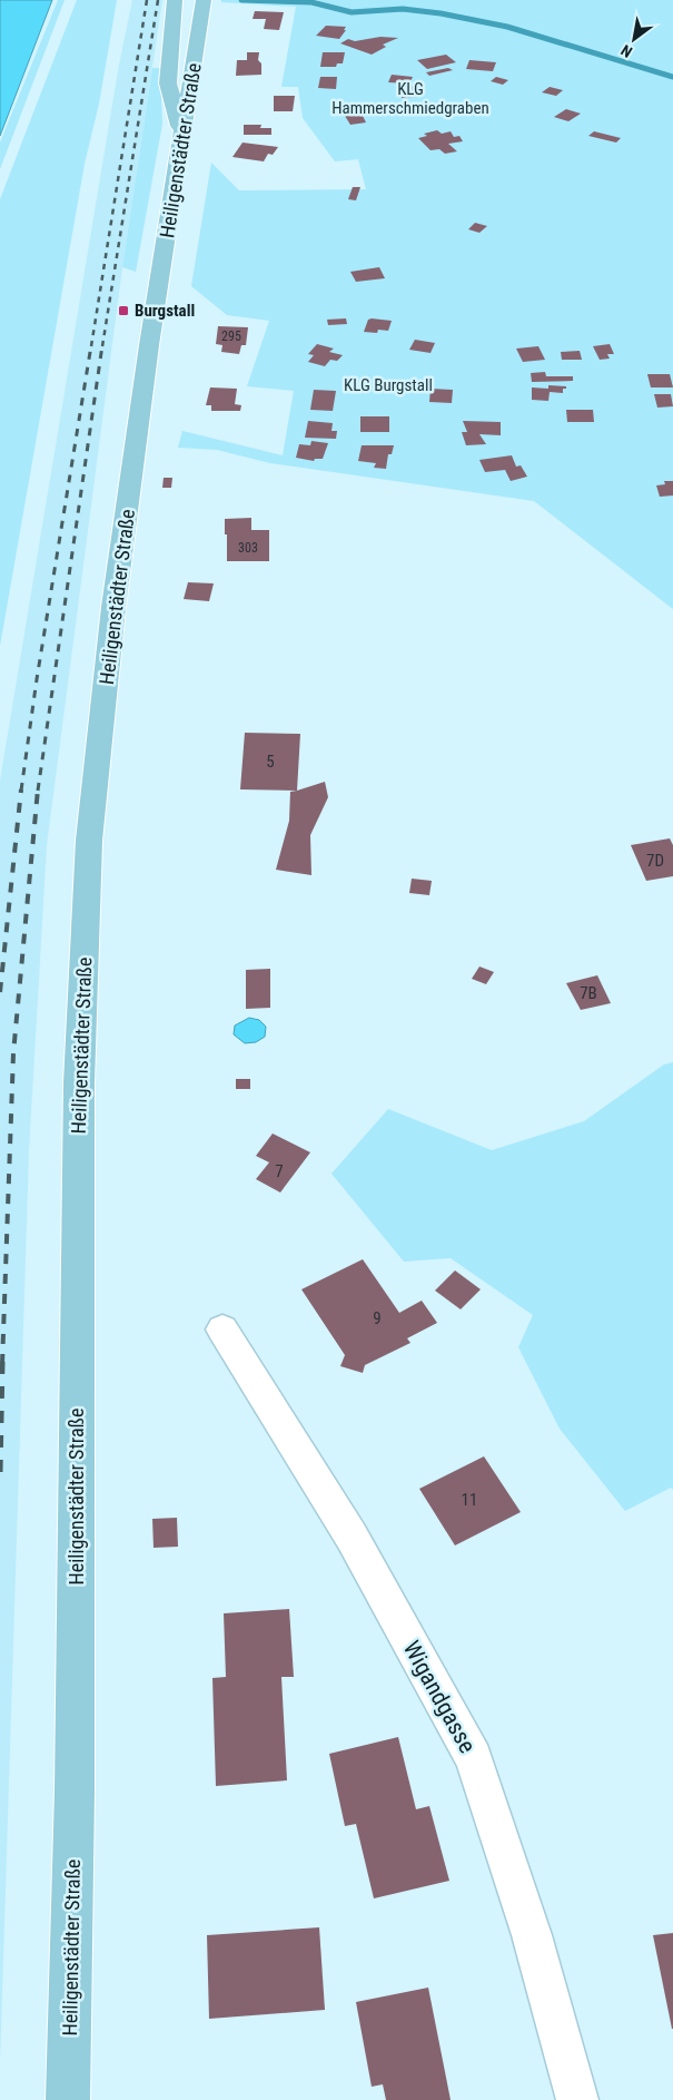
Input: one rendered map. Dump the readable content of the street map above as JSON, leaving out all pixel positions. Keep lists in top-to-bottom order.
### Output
{
  "streets": {
    "main road": ["Heiligenstädter Straße"],
    "street": ["Wigandgasse"]
  },
  "parks": ["KLG Hammerschmiedgraben", "KLG Burgstall"],
  "places": {
    "transit": ["Burgstall"]
  },
  "house_numbers": [
    "295",
    "303",
    "5",
    "7D",
    "7B",
    "7",
    "9",
    "11"
  ],
  "north": "bottom left"
}
